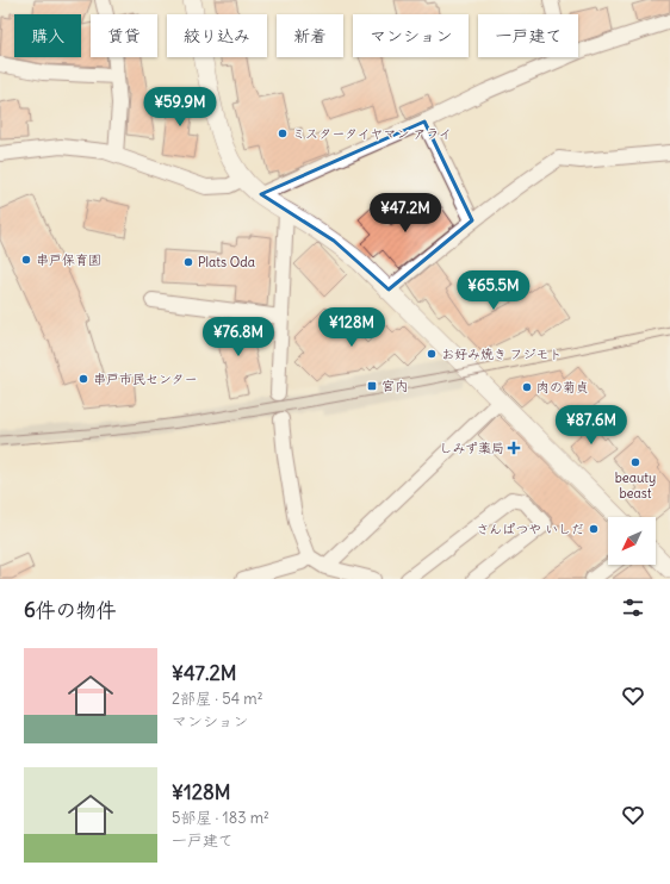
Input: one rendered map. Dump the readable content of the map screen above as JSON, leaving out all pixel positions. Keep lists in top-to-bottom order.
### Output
{
  "places": {
    "other": [
      "ミスタータイヤマン アライ",
      "串戸保育園",
      "Plats Oda",
      "お好み焼き フジモト",
      "串戸市民センター",
      "肉の菊貞",
      "beauty beast",
      "さんぱつや いしだ"
    ],
    "transit": ["宮内"],
    "health": ["しみず薬局"]
  },
  "north": "bottom left",
  "page": {
    "chip": [
      "購入",
      "賃貸",
      "絞り込み",
      "新着",
      "マンション",
      "一戸建て"
    ],
    "price": [
      "¥59.9M",
      "¥47.2M",
      "¥65.5M",
      "¥128M",
      "¥76.8M",
      "¥87.6M"
    ],
    "heading": "6件の物件",
    "list": [
      {
        "name": "¥47.2M",
        "note": "2部屋 · 54 m² · マンション"
      },
      {
        "name": "¥128M",
        "note": "5部屋 · 183 m² · 一戸建て"
      }
    ]
  }
}
